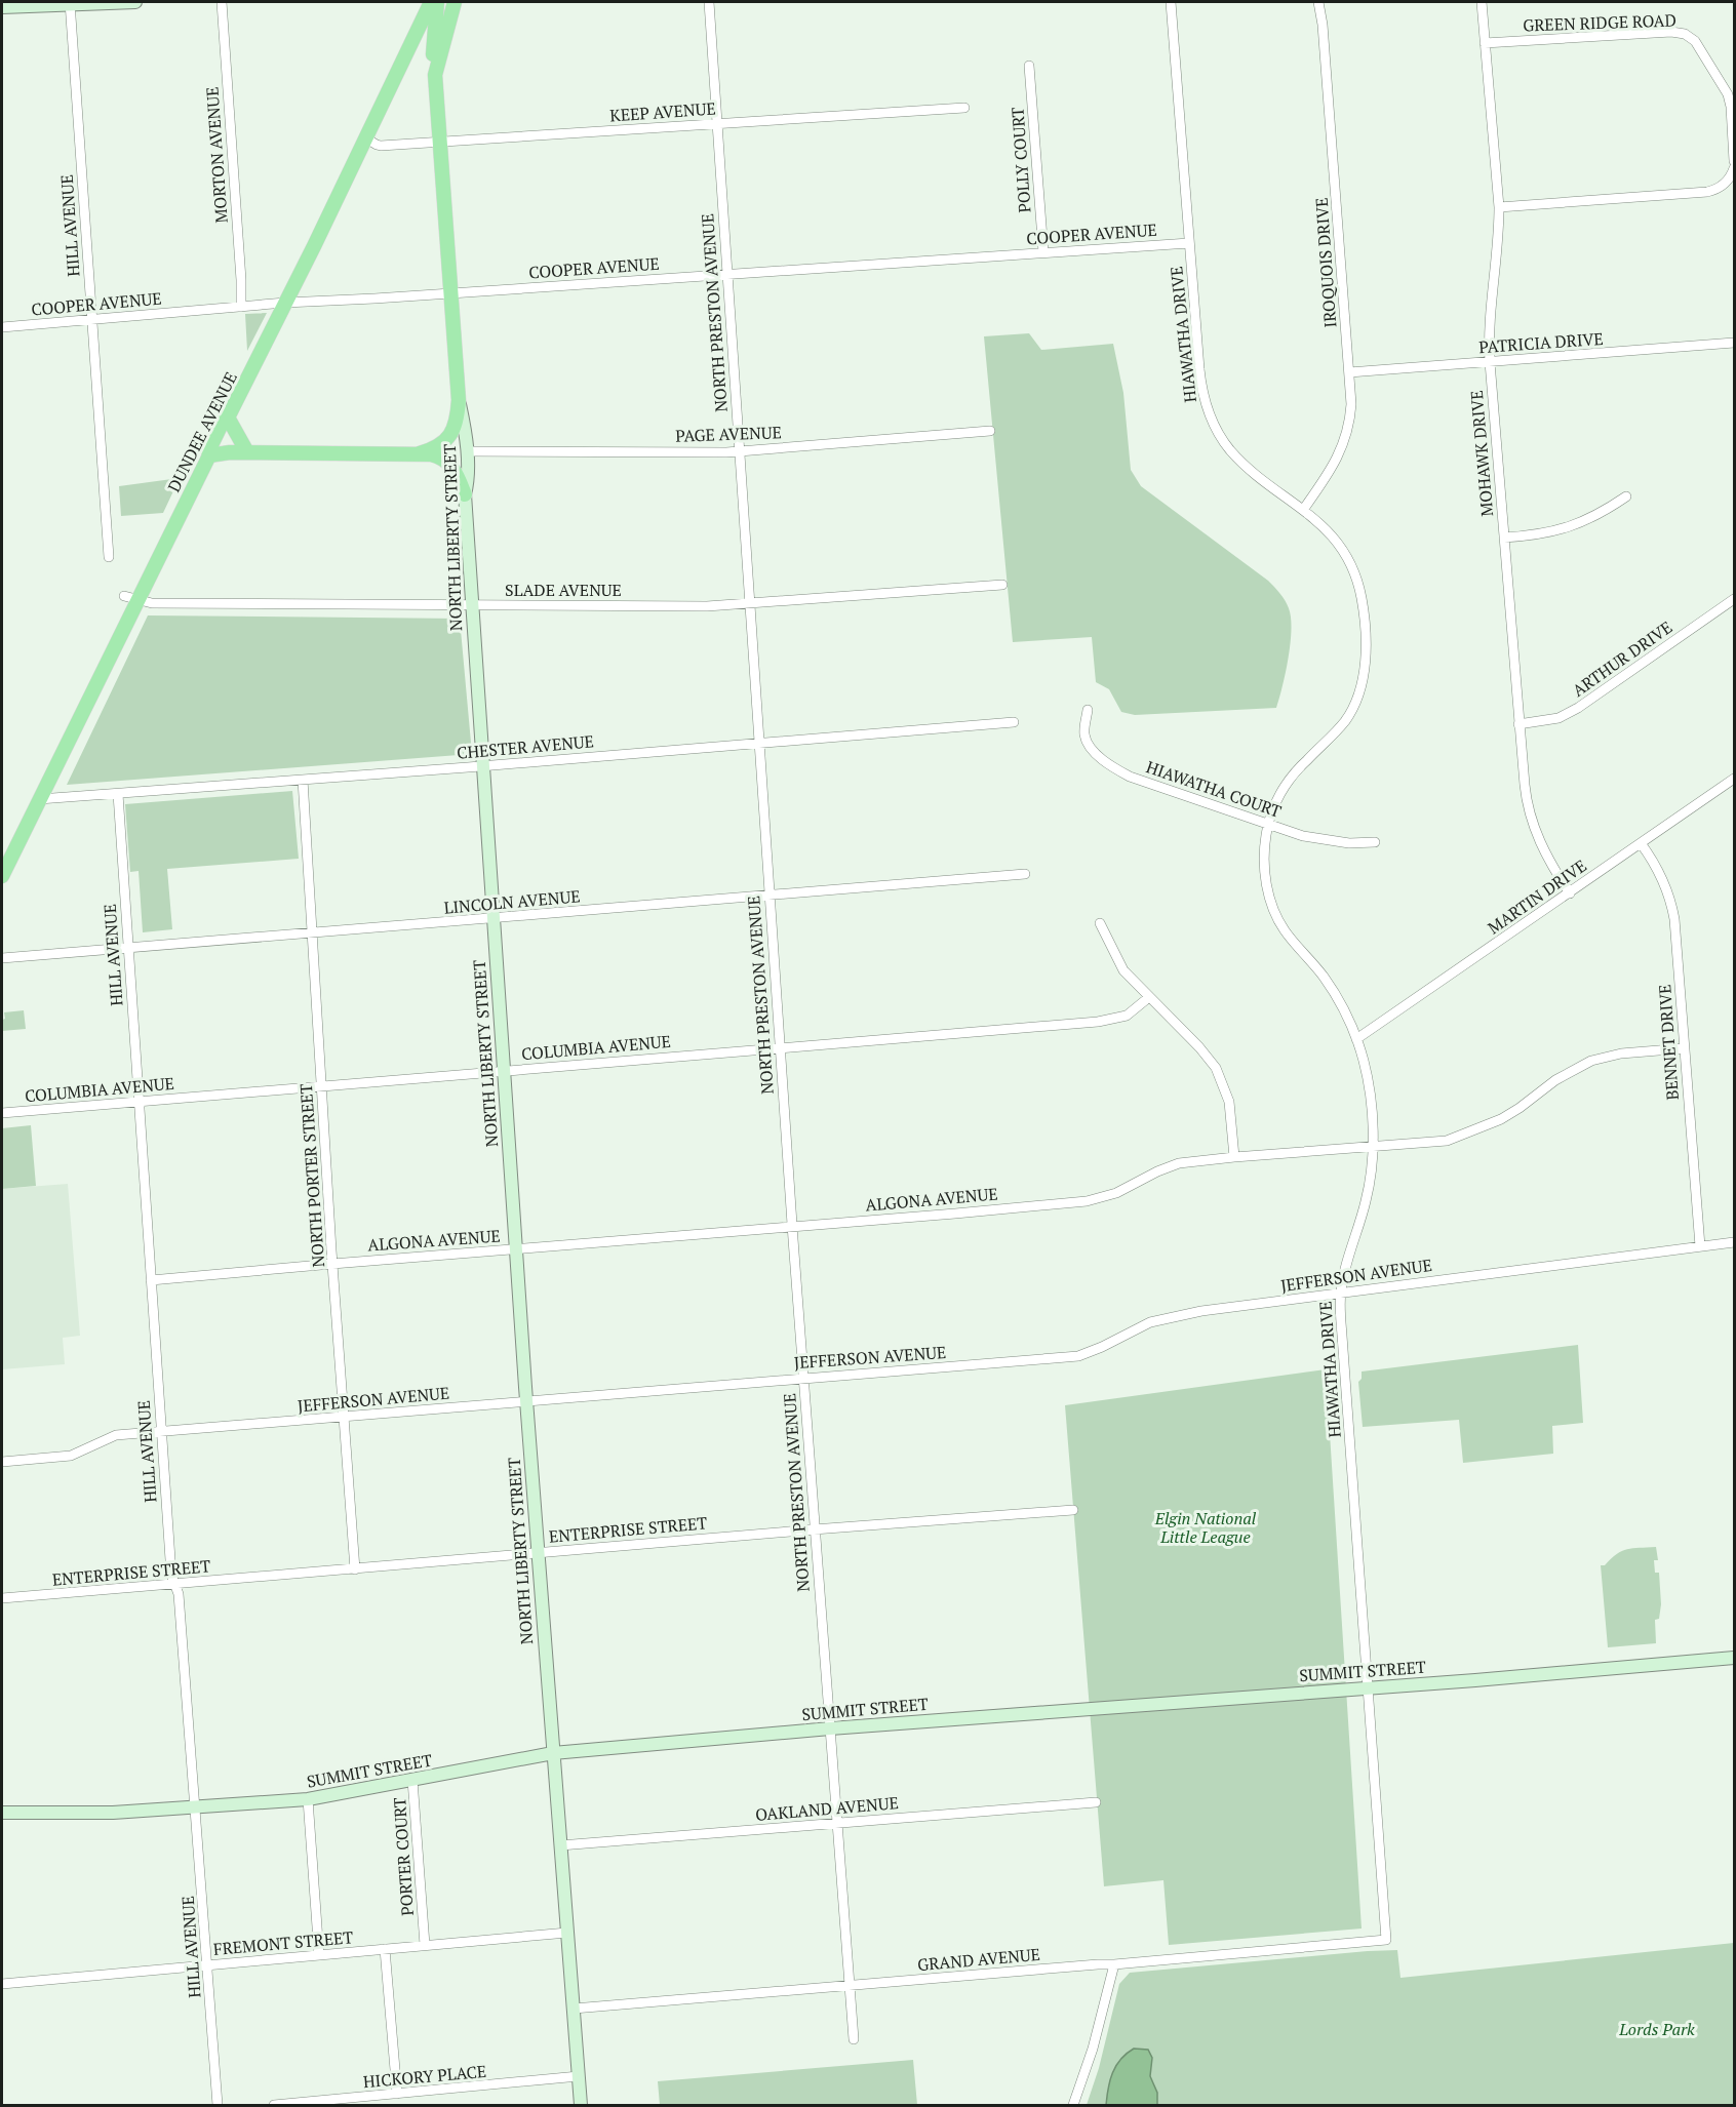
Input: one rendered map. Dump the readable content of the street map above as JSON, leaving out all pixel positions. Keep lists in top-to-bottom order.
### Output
{
  "streets": {
    "main road": ["DUNDEE AVENUE", "NORTH LIBERTY STREET", "SUMMIT STREET"],
    "street": [
      "GREEN RIDGE ROAD",
      "KEEP AVENUE",
      "MORTON AVENUE",
      "POLLY COURT",
      "HILL AVENUE",
      "COOPER AVENUE",
      "IROQUOIS DRIVE",
      "NORTH PRESTON AVENUE",
      "HIAWATHA DRIVE",
      "PATRICIA DRIVE",
      "PAGE AVENUE",
      "MOHAWK DRIVE",
      "SLADE AVENUE",
      "ARTHUR DRIVE",
      "CHESTER AVENUE",
      "HIAWATHA COURT",
      "MARTIN DRIVE",
      "LINCOLN AVENUE",
      "BENNET DRIVE",
      "COLUMBIA AVENUE",
      "NORTH PORTER STREET",
      "ALGONA AVENUE",
      "JEFFERSON AVENUE",
      "ENTERPRISE STREET",
      "OAKLAND AVENUE",
      "PORTER COURT",
      "FREMONT STREET",
      "GRAND AVENUE",
      "HICKORY PLACE"
    ]
  },
  "crossings": [
    ["GREEN RIDGE ROAD", "MOHAWK DRIVE"],
    ["KEEP AVENUE", "NORTH PRESTON AVENUE"],
    ["KEEP AVENUE", "DUNDEE AVENUE"],
    ["KEEP AVENUE", "NORTH LIBERTY STREET"],
    ["MORTON AVENUE", "COOPER AVENUE"],
    ["POLLY COURT", "COOPER AVENUE"],
    ["HILL AVENUE", "COOPER AVENUE"],
    ["HILL AVENUE", "CHESTER AVENUE"],
    ["HILL AVENUE", "LINCOLN AVENUE"],
    ["HILL AVENUE", "COLUMBIA AVENUE"],
    ["HILL AVENUE", "ALGONA AVENUE"],
    ["HILL AVENUE", "JEFFERSON AVENUE"],
    ["HILL AVENUE", "ENTERPRISE STREET"],
    ["HILL AVENUE", "SUMMIT STREET"],
    ["HILL AVENUE", "FREMONT STREET"],
    ["COOPER AVENUE", "NORTH PRESTON AVENUE"],
    ["COOPER AVENUE", "HIAWATHA DRIVE"],
    ["COOPER AVENUE", "DUNDEE AVENUE"],
    ["COOPER AVENUE", "NORTH LIBERTY STREET"],
    ["IROQUOIS DRIVE", "HIAWATHA DRIVE"],
    ["IROQUOIS DRIVE", "PATRICIA DRIVE"],
    ["NORTH PRESTON AVENUE", "PAGE AVENUE"],
    ["NORTH PRESTON AVENUE", "SLADE AVENUE"],
    ["NORTH PRESTON AVENUE", "CHESTER AVENUE"],
    ["NORTH PRESTON AVENUE", "LINCOLN AVENUE"],
    ["NORTH PRESTON AVENUE", "COLUMBIA AVENUE"],
    ["NORTH PRESTON AVENUE", "ALGONA AVENUE"],
    ["NORTH PRESTON AVENUE", "JEFFERSON AVENUE"],
    ["NORTH PRESTON AVENUE", "ENTERPRISE STREET"],
    ["NORTH PRESTON AVENUE", "SUMMIT STREET"],
    ["NORTH PRESTON AVENUE", "OAKLAND AVENUE"],
    ["NORTH PRESTON AVENUE", "GRAND AVENUE"],
    ["HIAWATHA DRIVE", "HIAWATHA COURT"],
    ["HIAWATHA DRIVE", "MARTIN DRIVE"],
    ["HIAWATHA DRIVE", "ALGONA AVENUE"],
    ["HIAWATHA DRIVE", "JEFFERSON AVENUE"],
    ["HIAWATHA DRIVE", "SUMMIT STREET"],
    ["HIAWATHA DRIVE", "GRAND AVENUE"],
    ["PATRICIA DRIVE", "MOHAWK DRIVE"],
    ["DUNDEE AVENUE", "SLADE AVENUE"],
    ["DUNDEE AVENUE", "CHESTER AVENUE"],
    ["PAGE AVENUE", "NORTH LIBERTY STREET"],
    ["MOHAWK DRIVE", "ARTHUR DRIVE"],
    ["MOHAWK DRIVE", "MARTIN DRIVE"],
    ["NORTH LIBERTY STREET", "SLADE AVENUE"],
    ["NORTH LIBERTY STREET", "CHESTER AVENUE"],
    ["NORTH LIBERTY STREET", "LINCOLN AVENUE"],
    ["NORTH LIBERTY STREET", "COLUMBIA AVENUE"],
    ["NORTH LIBERTY STREET", "ALGONA AVENUE"],
    ["NORTH LIBERTY STREET", "JEFFERSON AVENUE"],
    ["NORTH LIBERTY STREET", "ENTERPRISE STREET"],
    ["NORTH LIBERTY STREET", "SUMMIT STREET"],
    ["NORTH LIBERTY STREET", "OAKLAND AVENUE"],
    ["NORTH LIBERTY STREET", "FREMONT STREET"],
    ["NORTH LIBERTY STREET", "GRAND AVENUE"],
    ["NORTH LIBERTY STREET", "HICKORY PLACE"],
    ["CHESTER AVENUE", "NORTH PORTER STREET"],
    ["MARTIN DRIVE", "BENNET DRIVE"],
    ["LINCOLN AVENUE", "NORTH PORTER STREET"],
    ["BENNET DRIVE", "ALGONA AVENUE"],
    ["BENNET DRIVE", "JEFFERSON AVENUE"],
    ["COLUMBIA AVENUE", "NORTH PORTER STREET"],
    ["NORTH PORTER STREET", "ALGONA AVENUE"],
    ["NORTH PORTER STREET", "JEFFERSON AVENUE"],
    ["NORTH PORTER STREET", "ENTERPRISE STREET"],
    ["SUMMIT STREET", "PORTER COURT"],
    ["PORTER COURT", "FREMONT STREET"]
  ],
  "parks": ["Elgin National Little League", "Lords Park"]
}
